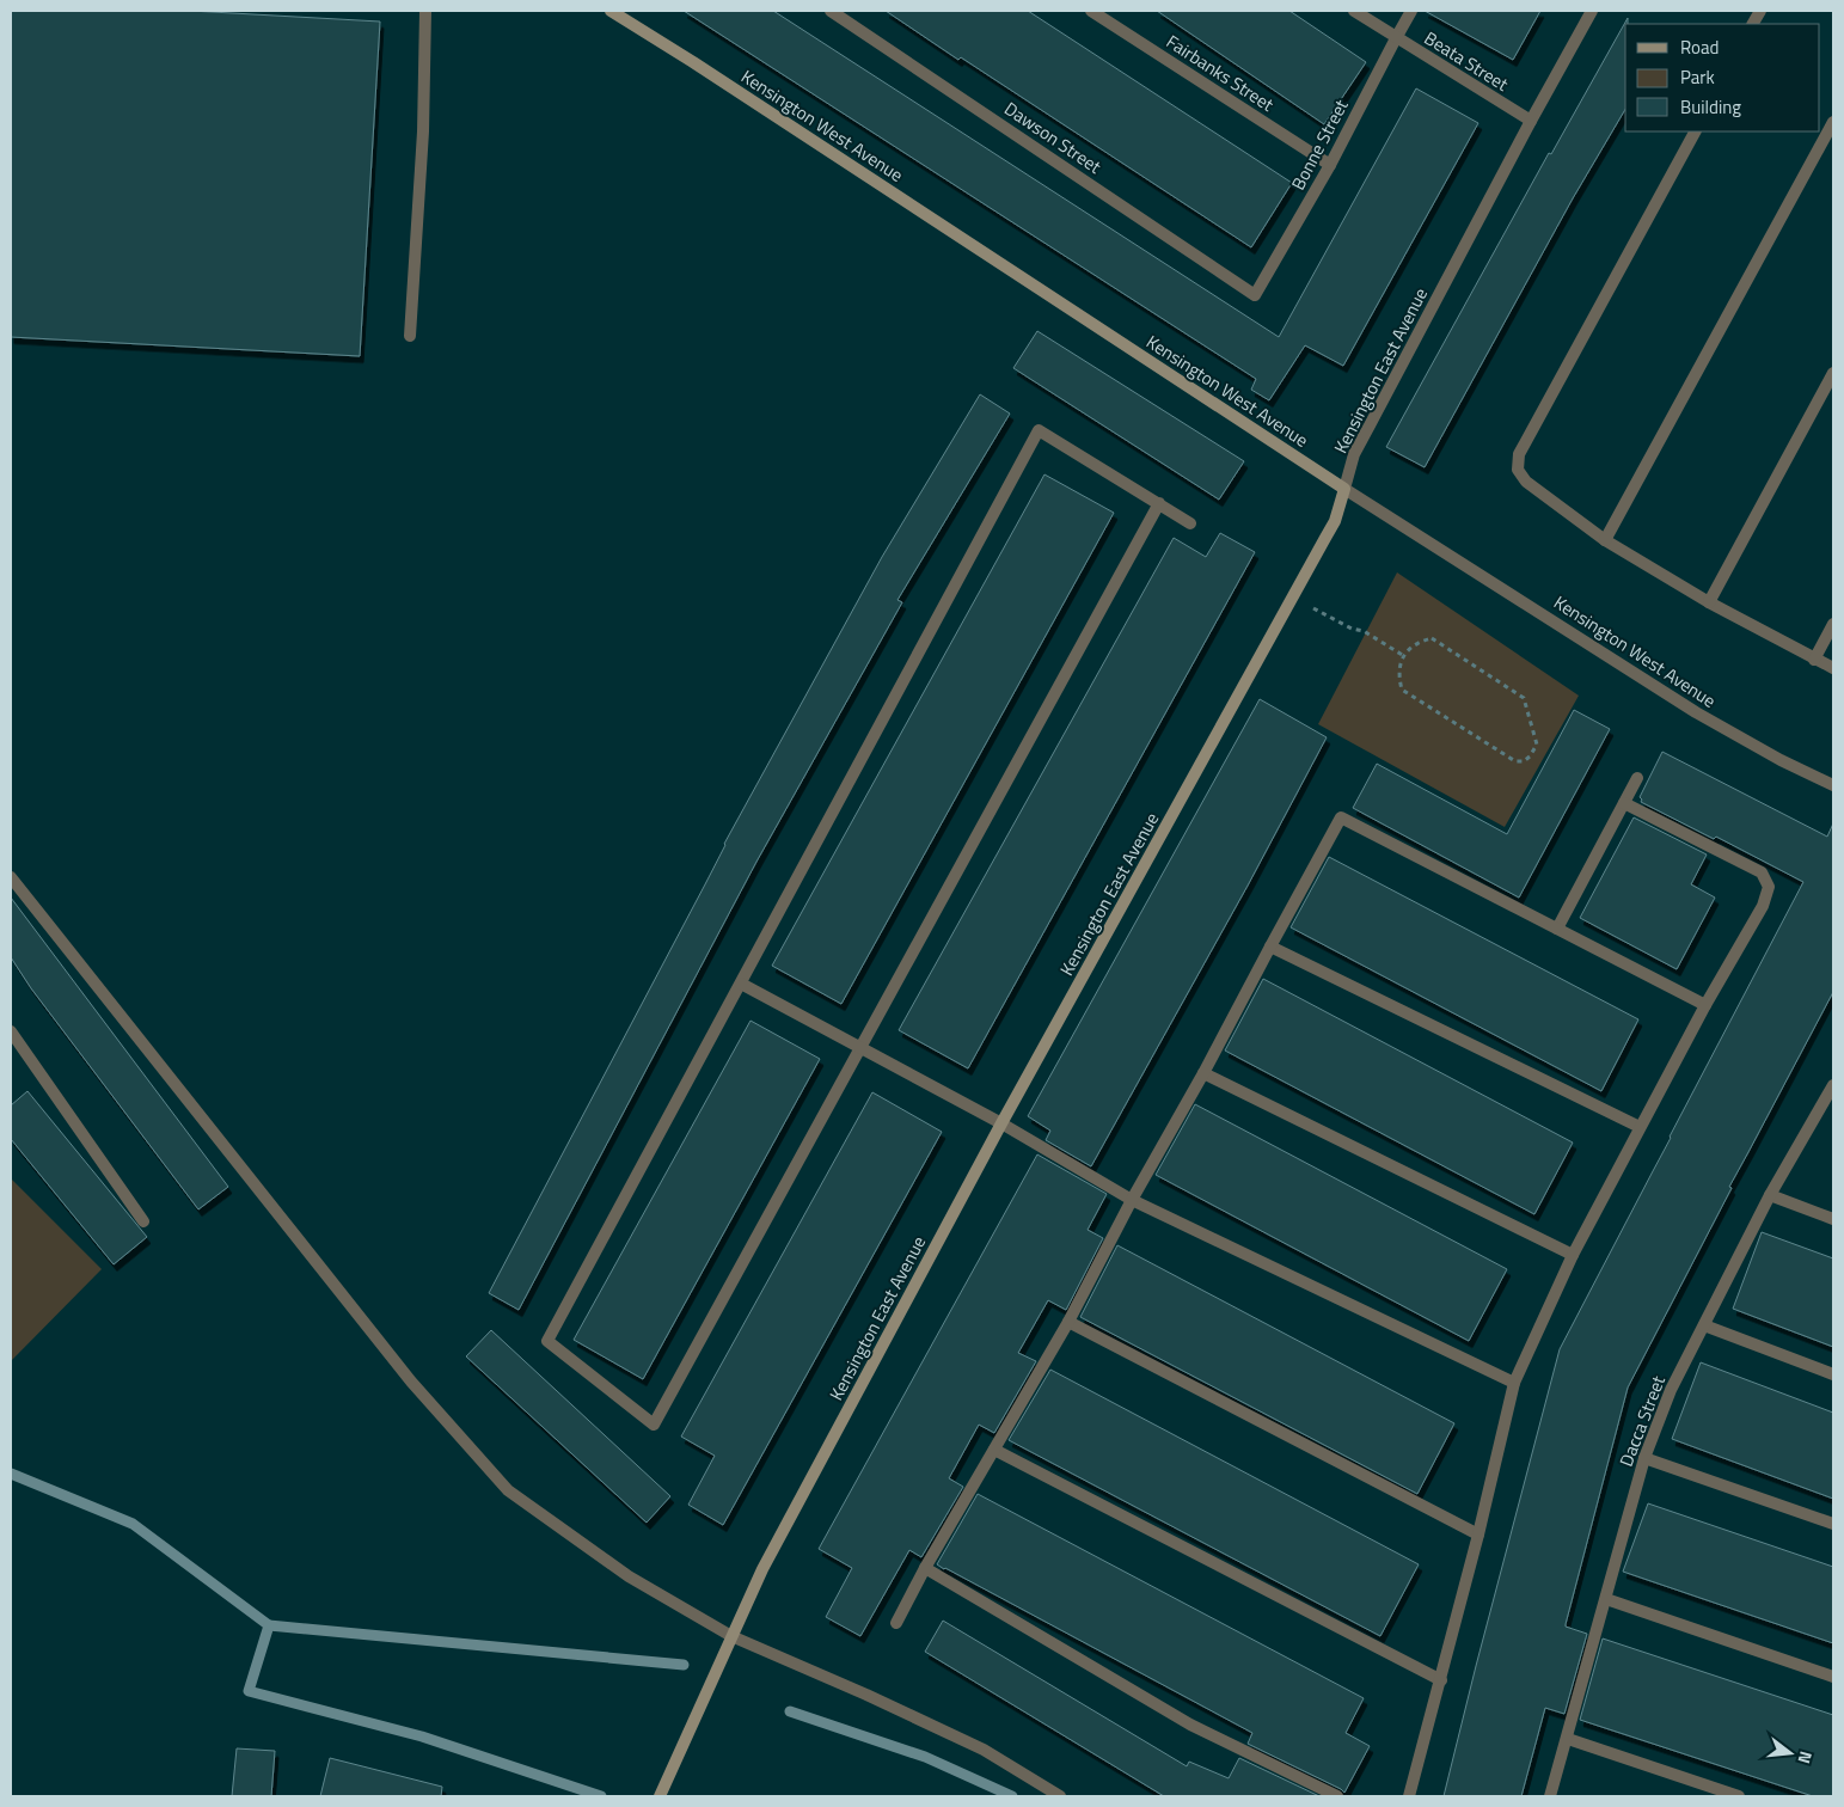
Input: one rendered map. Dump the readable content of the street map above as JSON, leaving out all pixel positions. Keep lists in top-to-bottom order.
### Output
{
  "streets": {
    "street": [
      "Beata Street",
      "Fairbanks Street",
      "Kensington West Avenue",
      "Dawson Street",
      "Bonne Street",
      "Kensington East Avenue",
      "Dacca Street"
    ]
  },
  "crossings": [
    ["Beata Street", "Bonne Street"],
    ["Beata Street", "Kensington East Avenue"],
    ["Fairbanks Street", "Bonne Street"],
    ["Kensington West Avenue", "Kensington East Avenue"],
    ["Dawson Street", "Bonne Street"]
  ],
  "legend": ["Road", "Park", "Building"],
  "north": "right"
}
